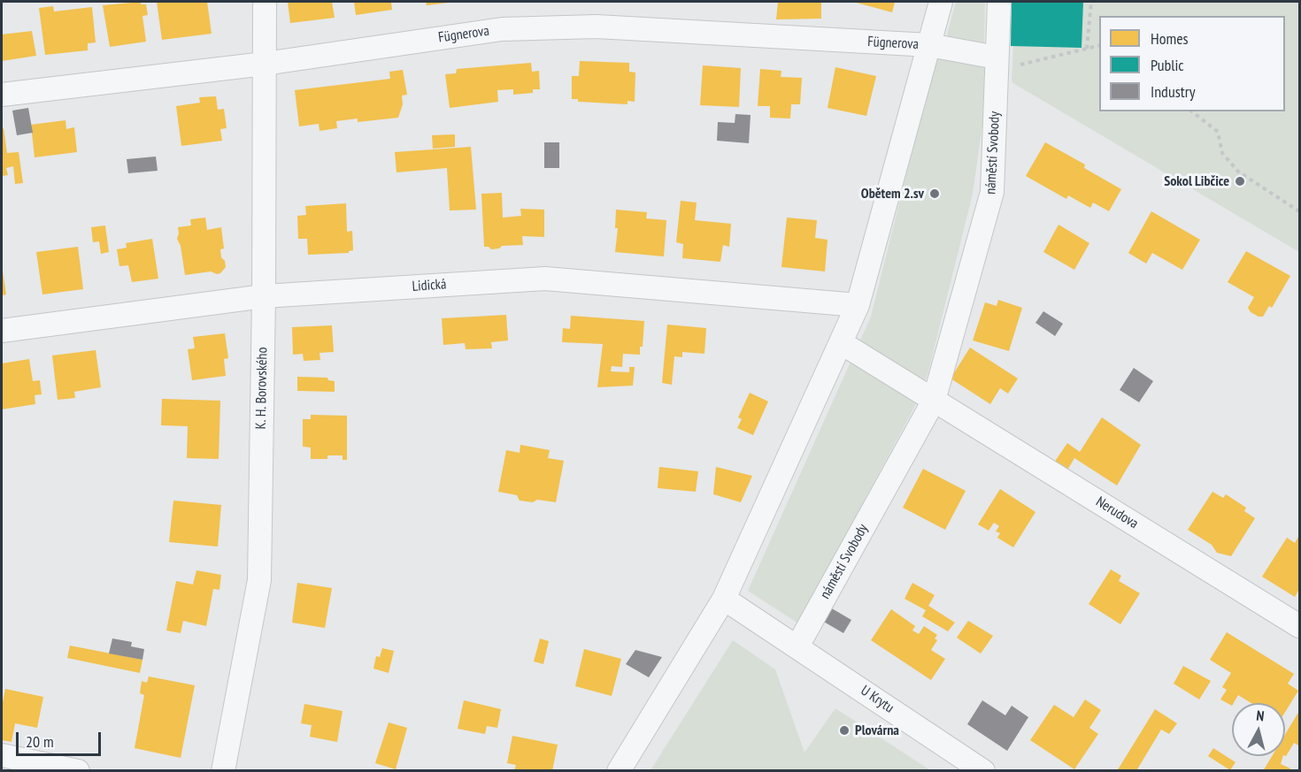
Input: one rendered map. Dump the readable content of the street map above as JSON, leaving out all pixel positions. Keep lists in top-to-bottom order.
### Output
{
  "streets": {
    "street": [
      "Fügnerova",
      "náměstí Svobody",
      "Lidická",
      "K. H. Borovského",
      "Nerudova",
      "U Krytu"
    ]
  },
  "crossings": [
    ["Fügnerova", "K. H. Borovského"],
    ["náměstí Svobody", "Nerudova"],
    ["náměstí Svobody", "U Krytu"],
    ["Lidická", "K. H. Borovského"]
  ],
  "places": ["Sokol Libčice", "Obětem 2.sv", "Plovárna"],
  "legend": ["Homes", "Public", "Industry"],
  "scale_bar": "20 m",
  "north": "top"
}
